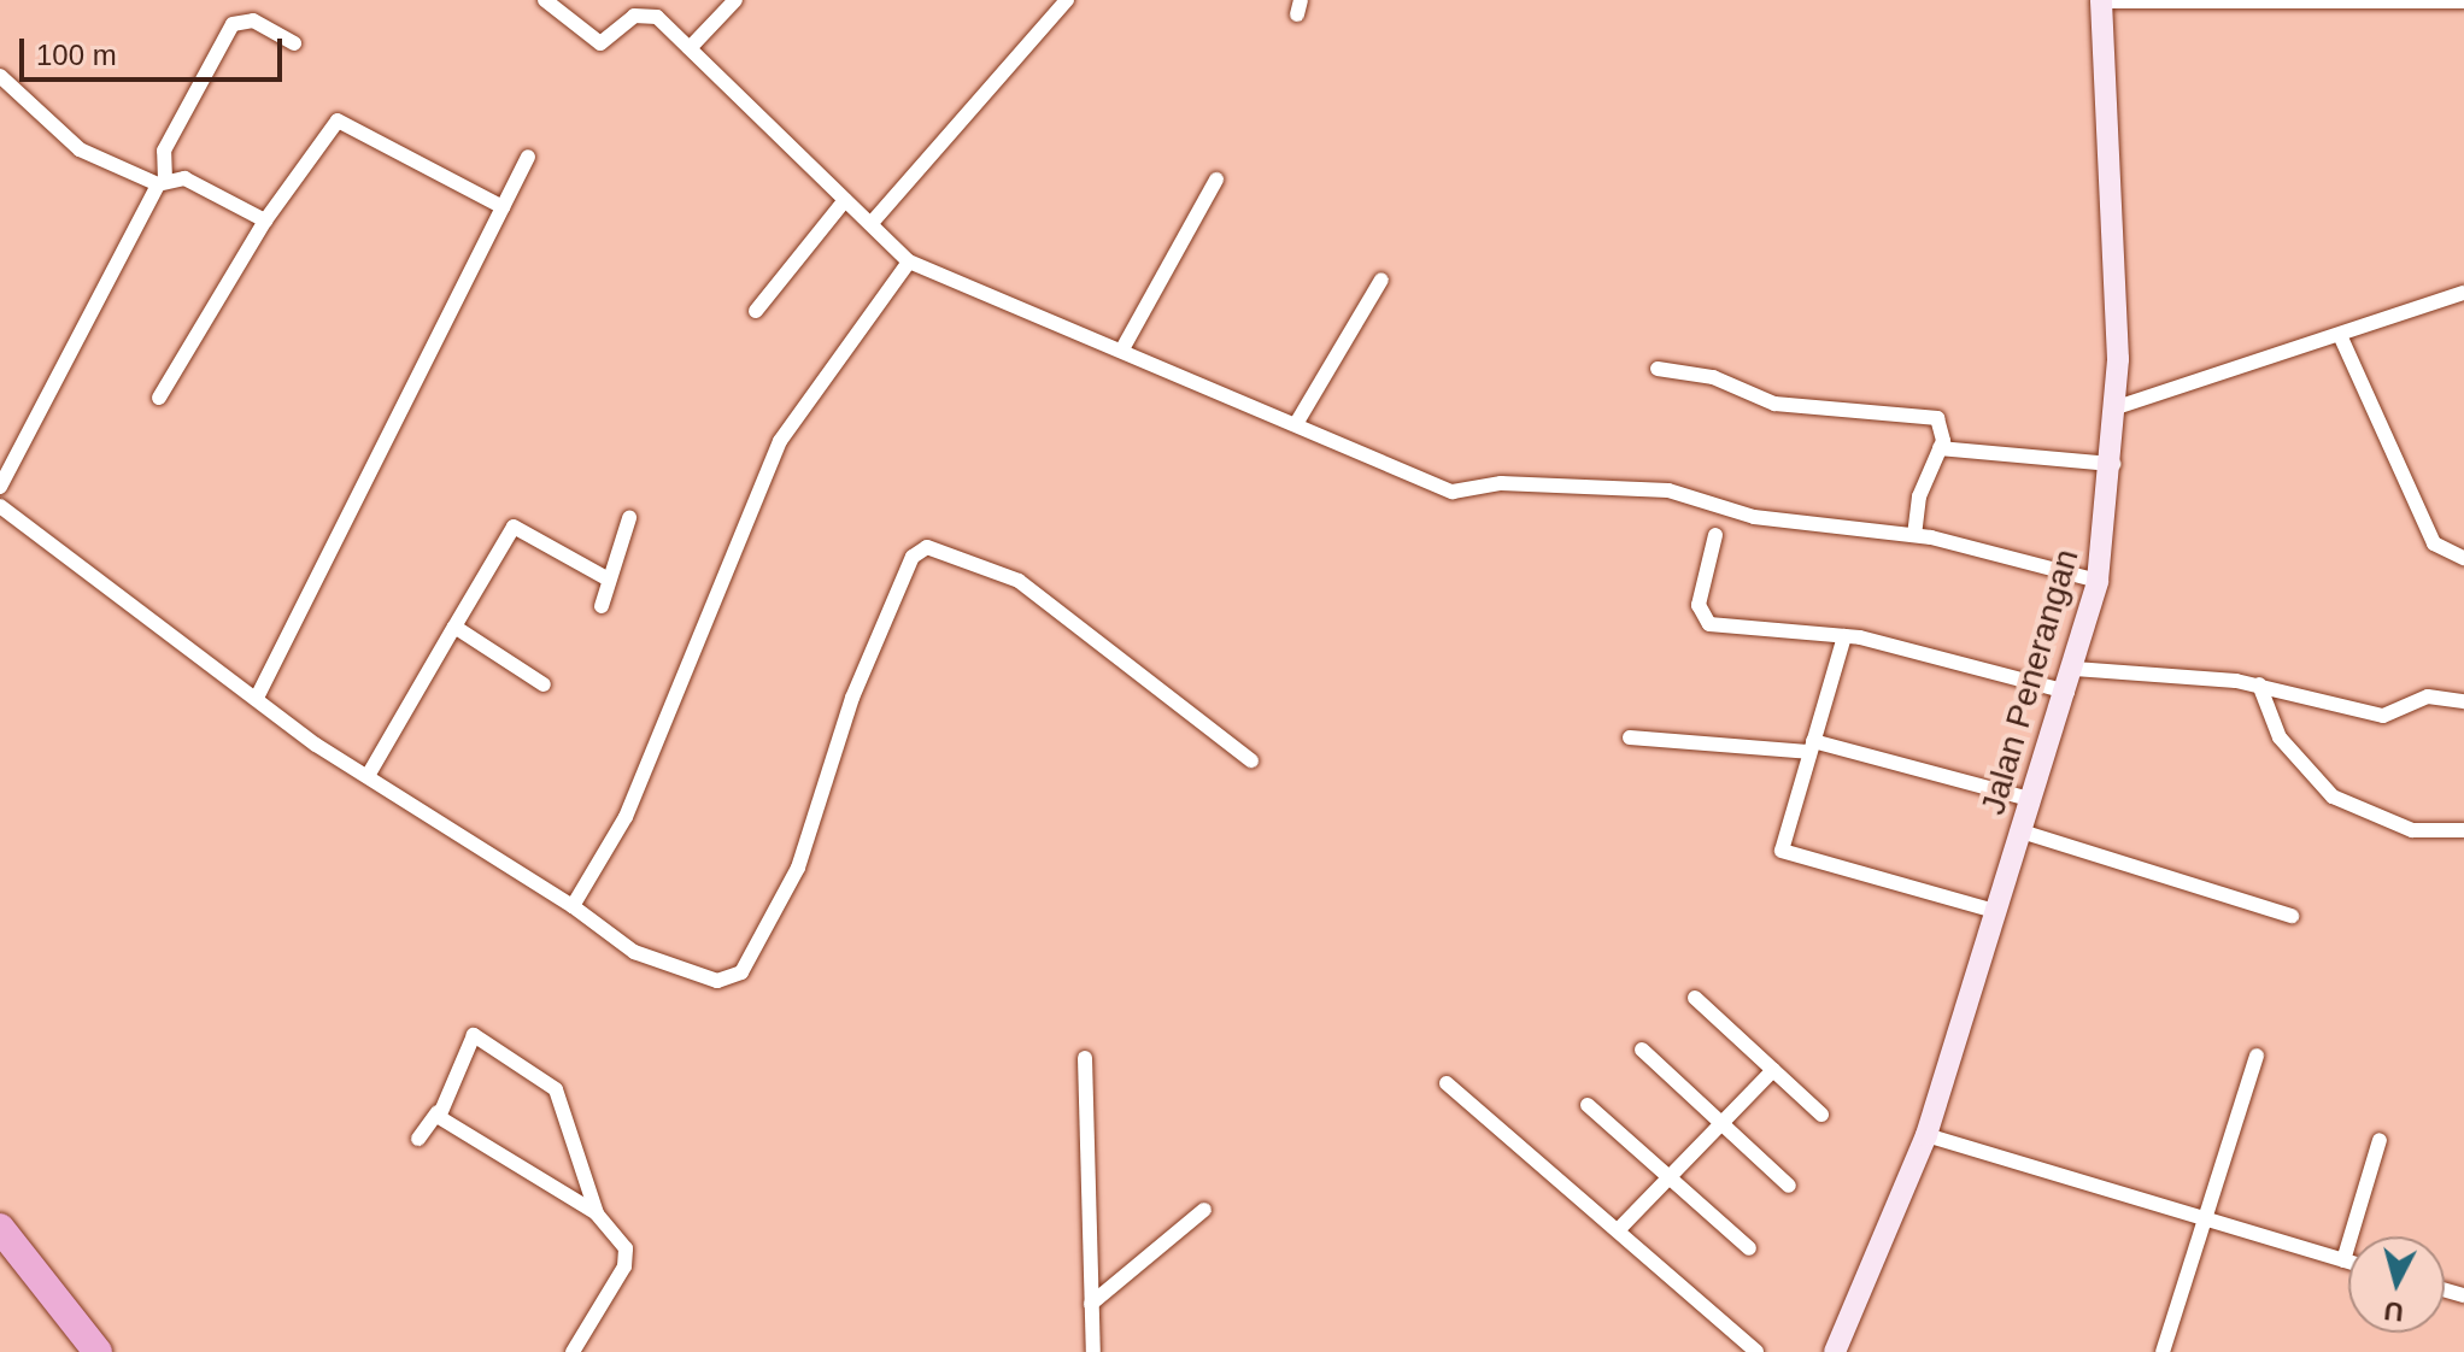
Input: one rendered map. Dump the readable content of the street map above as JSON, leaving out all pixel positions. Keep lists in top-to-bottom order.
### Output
{
  "streets": {
    "street": ["Jalan Penerangan"]
  },
  "scale_bar": "100 m",
  "north": "bottom"
}
